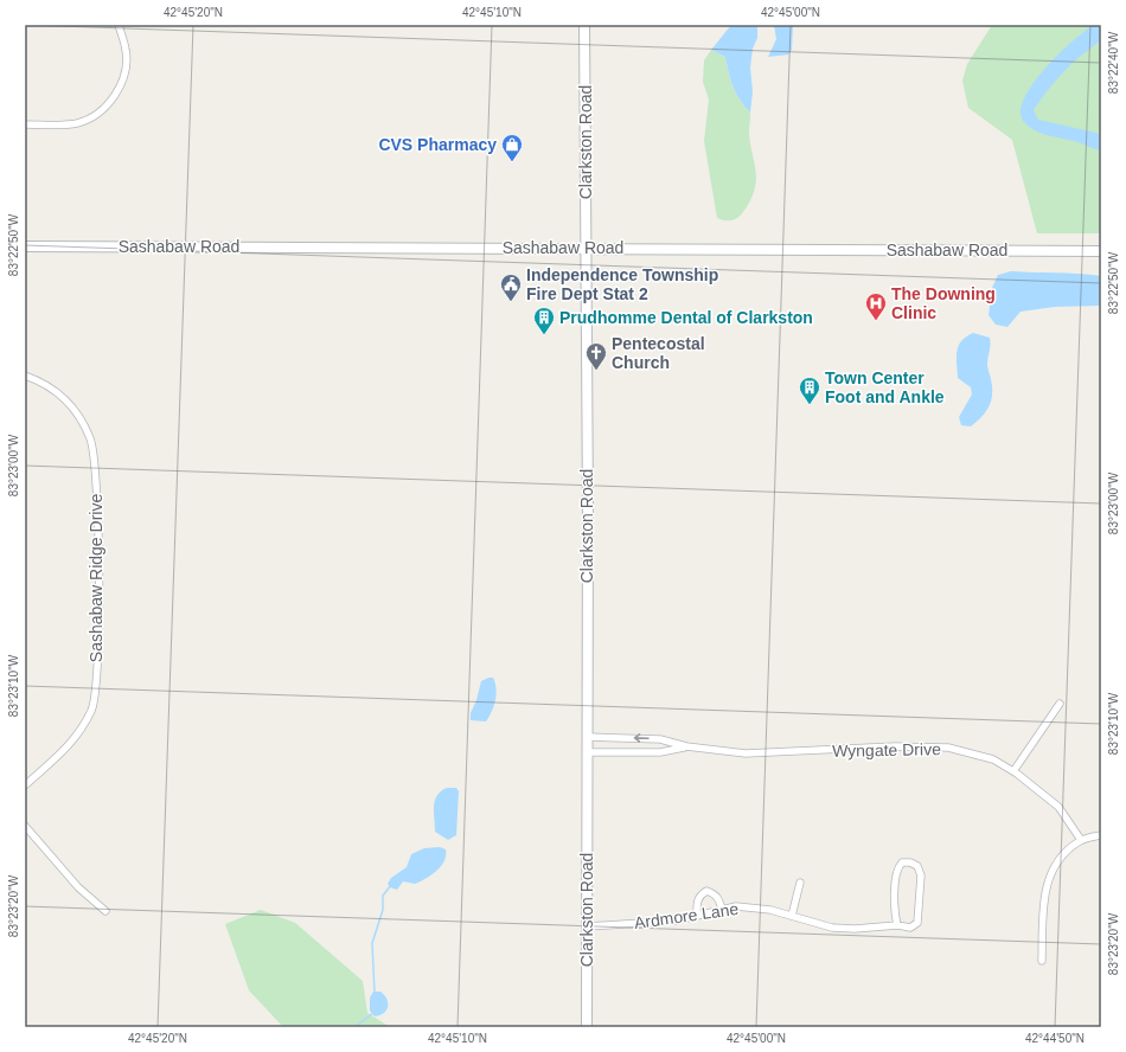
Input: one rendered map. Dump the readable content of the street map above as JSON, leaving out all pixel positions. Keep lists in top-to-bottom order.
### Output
{
  "streets": {
    "main road": ["Clarkston Road", "Sashabaw Road"],
    "street": ["Sashabaw Ridge Drive", "Wyngate Drive", "Ardmore Lane"]
  },
  "crossings": [
    ["Clarkston Road", "Sashabaw Road"],
    ["Clarkston Road", "Wyngate Drive"],
    ["Clarkston Road", "Ardmore Lane"]
  ],
  "places": {
    "shop": ["CVS Pharmacy"],
    "public building": ["Independence Township Fire Dept Stat 2"],
    "hospital": ["The Downing Clinic"],
    "building": ["Prudhomme Dental of Clarkston", "Town Center Foot and Ankle"],
    "church": ["Pentecostal Church"]
  },
  "coordinates": [
    "42°45'20\"N",
    "42°45'10\"N",
    "42°45'00\"N",
    "83°22'40\"W",
    "83°22'50\"W",
    "83°23'00\"W",
    "83°23'10\"W",
    "83°23'20\"W",
    "42°44'50\"N"
  ]
}
